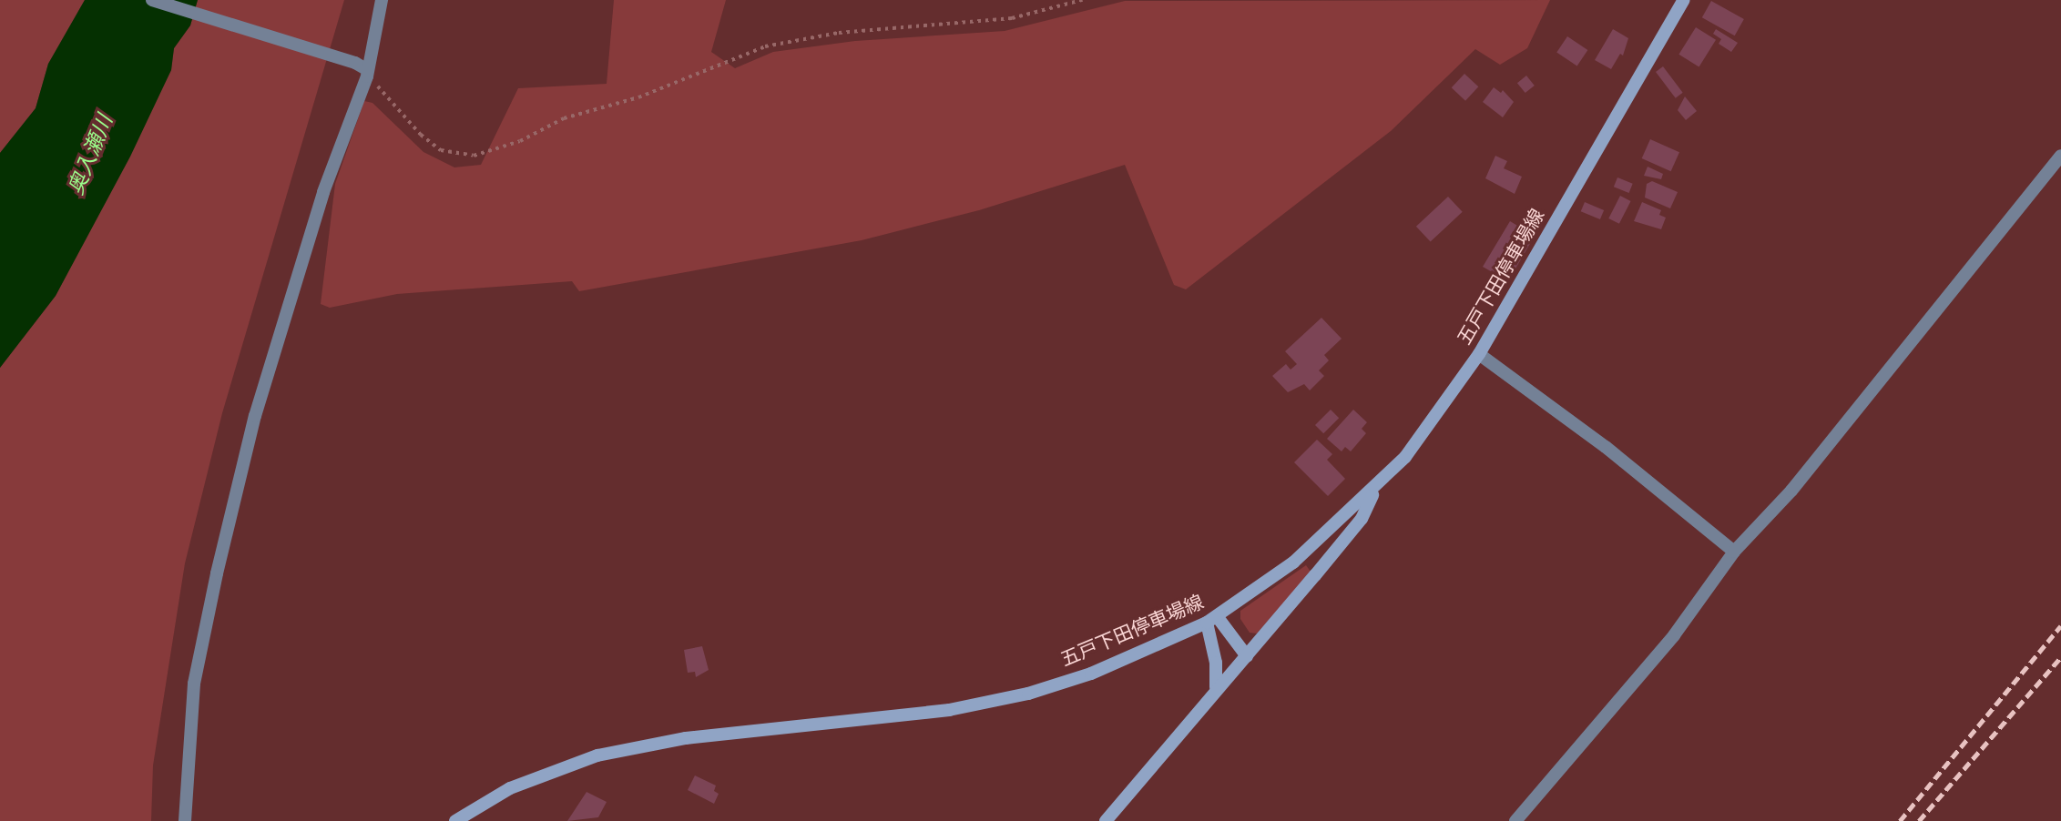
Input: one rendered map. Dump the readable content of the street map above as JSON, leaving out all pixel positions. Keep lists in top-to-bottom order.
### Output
{
  "streets": {
    "main road": ["五戸下田停車場線"]
  },
  "water": ["奥入瀬川"]
}
